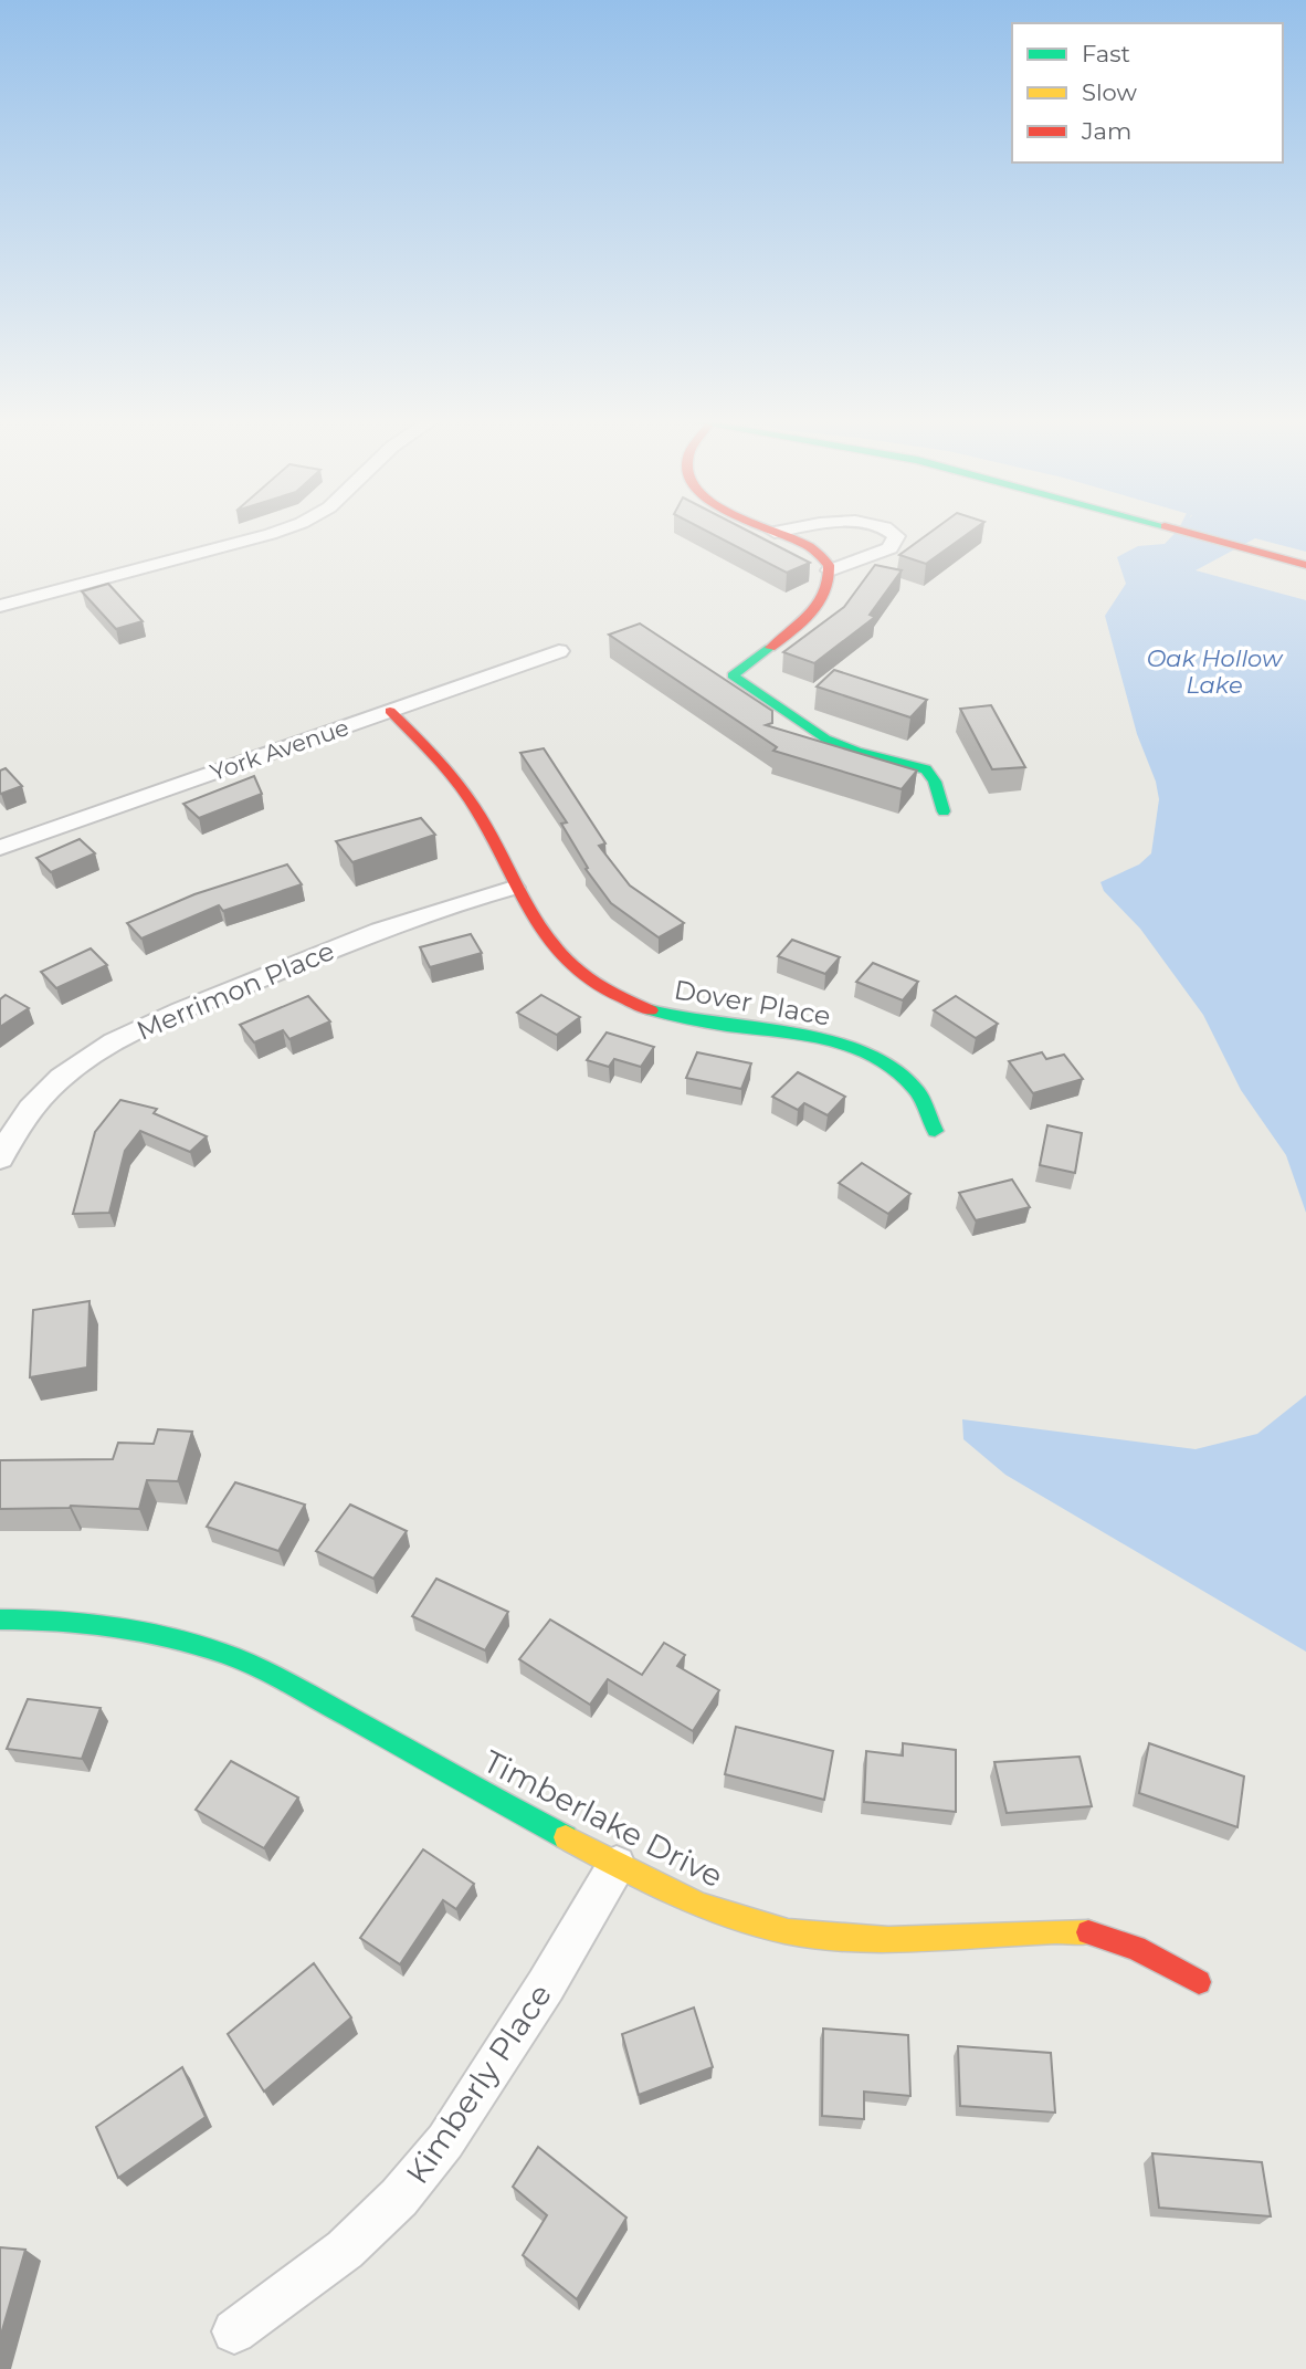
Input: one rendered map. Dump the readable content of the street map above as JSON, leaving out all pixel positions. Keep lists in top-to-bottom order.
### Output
{
  "streets": {
    "street": [
      "York Avenue",
      "Merrimon Place",
      "Dover Place",
      "Timberlake Drive",
      "Kimberly Place"
    ]
  },
  "crossings": [
    ["York Avenue", "Dover Place"],
    ["Merrimon Place", "Dover Place"],
    ["Timberlake Drive", "Kimberly Place"]
  ],
  "water": ["Oak Hollow Lake"],
  "legend": ["Fast", "Slow", "Jam"]
}
